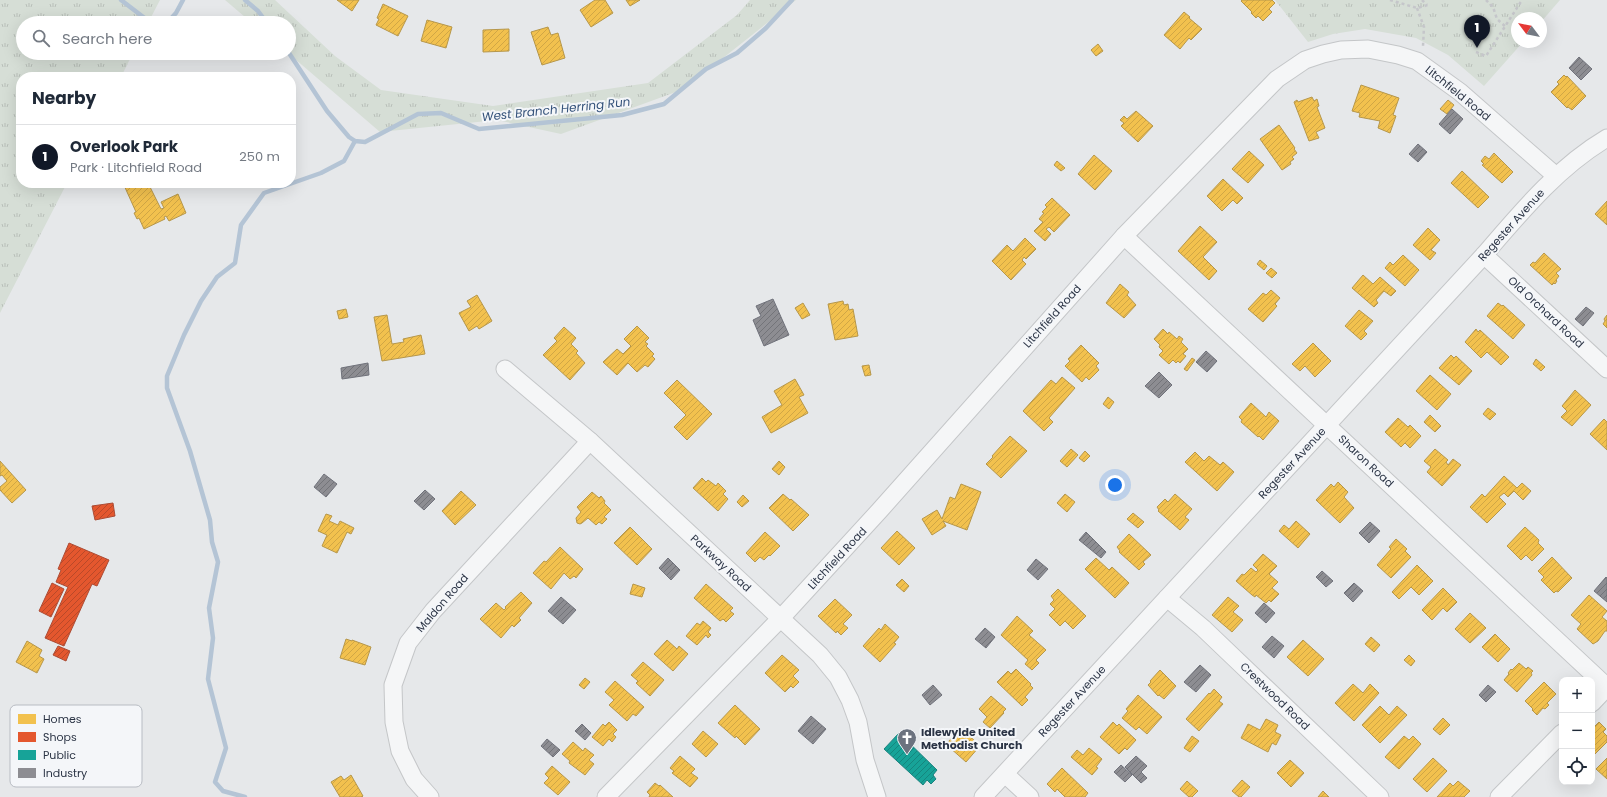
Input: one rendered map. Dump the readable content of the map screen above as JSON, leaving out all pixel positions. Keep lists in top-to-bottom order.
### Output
{
  "streets": {
    "street": [
      "Litchfield Road",
      "Regester Avenue",
      "Old Orchard Road",
      "Sharon Road",
      "Parkway Road",
      "Maldon Road",
      "Crestwood Road"
    ]
  },
  "crossings": [
    ["Litchfield Road", "Regester Avenue"],
    ["Litchfield Road", "Sharon Road"],
    ["Litchfield Road", "Parkway Road"],
    ["Regester Avenue", "Old Orchard Road"],
    ["Regester Avenue", "Sharon Road"],
    ["Regester Avenue", "Crestwood Road"],
    ["Parkway Road", "Maldon Road"]
  ],
  "water": ["West Branch Herring Run"],
  "places": {
    "church": ["Idlewylde United Methodist Church"]
  },
  "legend": [
    "Homes",
    "Shops",
    "Public",
    "Industry"
  ],
  "north": "top left",
  "page": {
    "pins": "1",
    "search": "Search here",
    "heading": "Nearby",
    "list": [
      {
        "mark": "1",
        "name": "Overlook Park",
        "note": "Park · Litchfield Road",
        "value": "250 m"
      }
    ],
    "map_buttons": ["+", "−"]
  }
}
